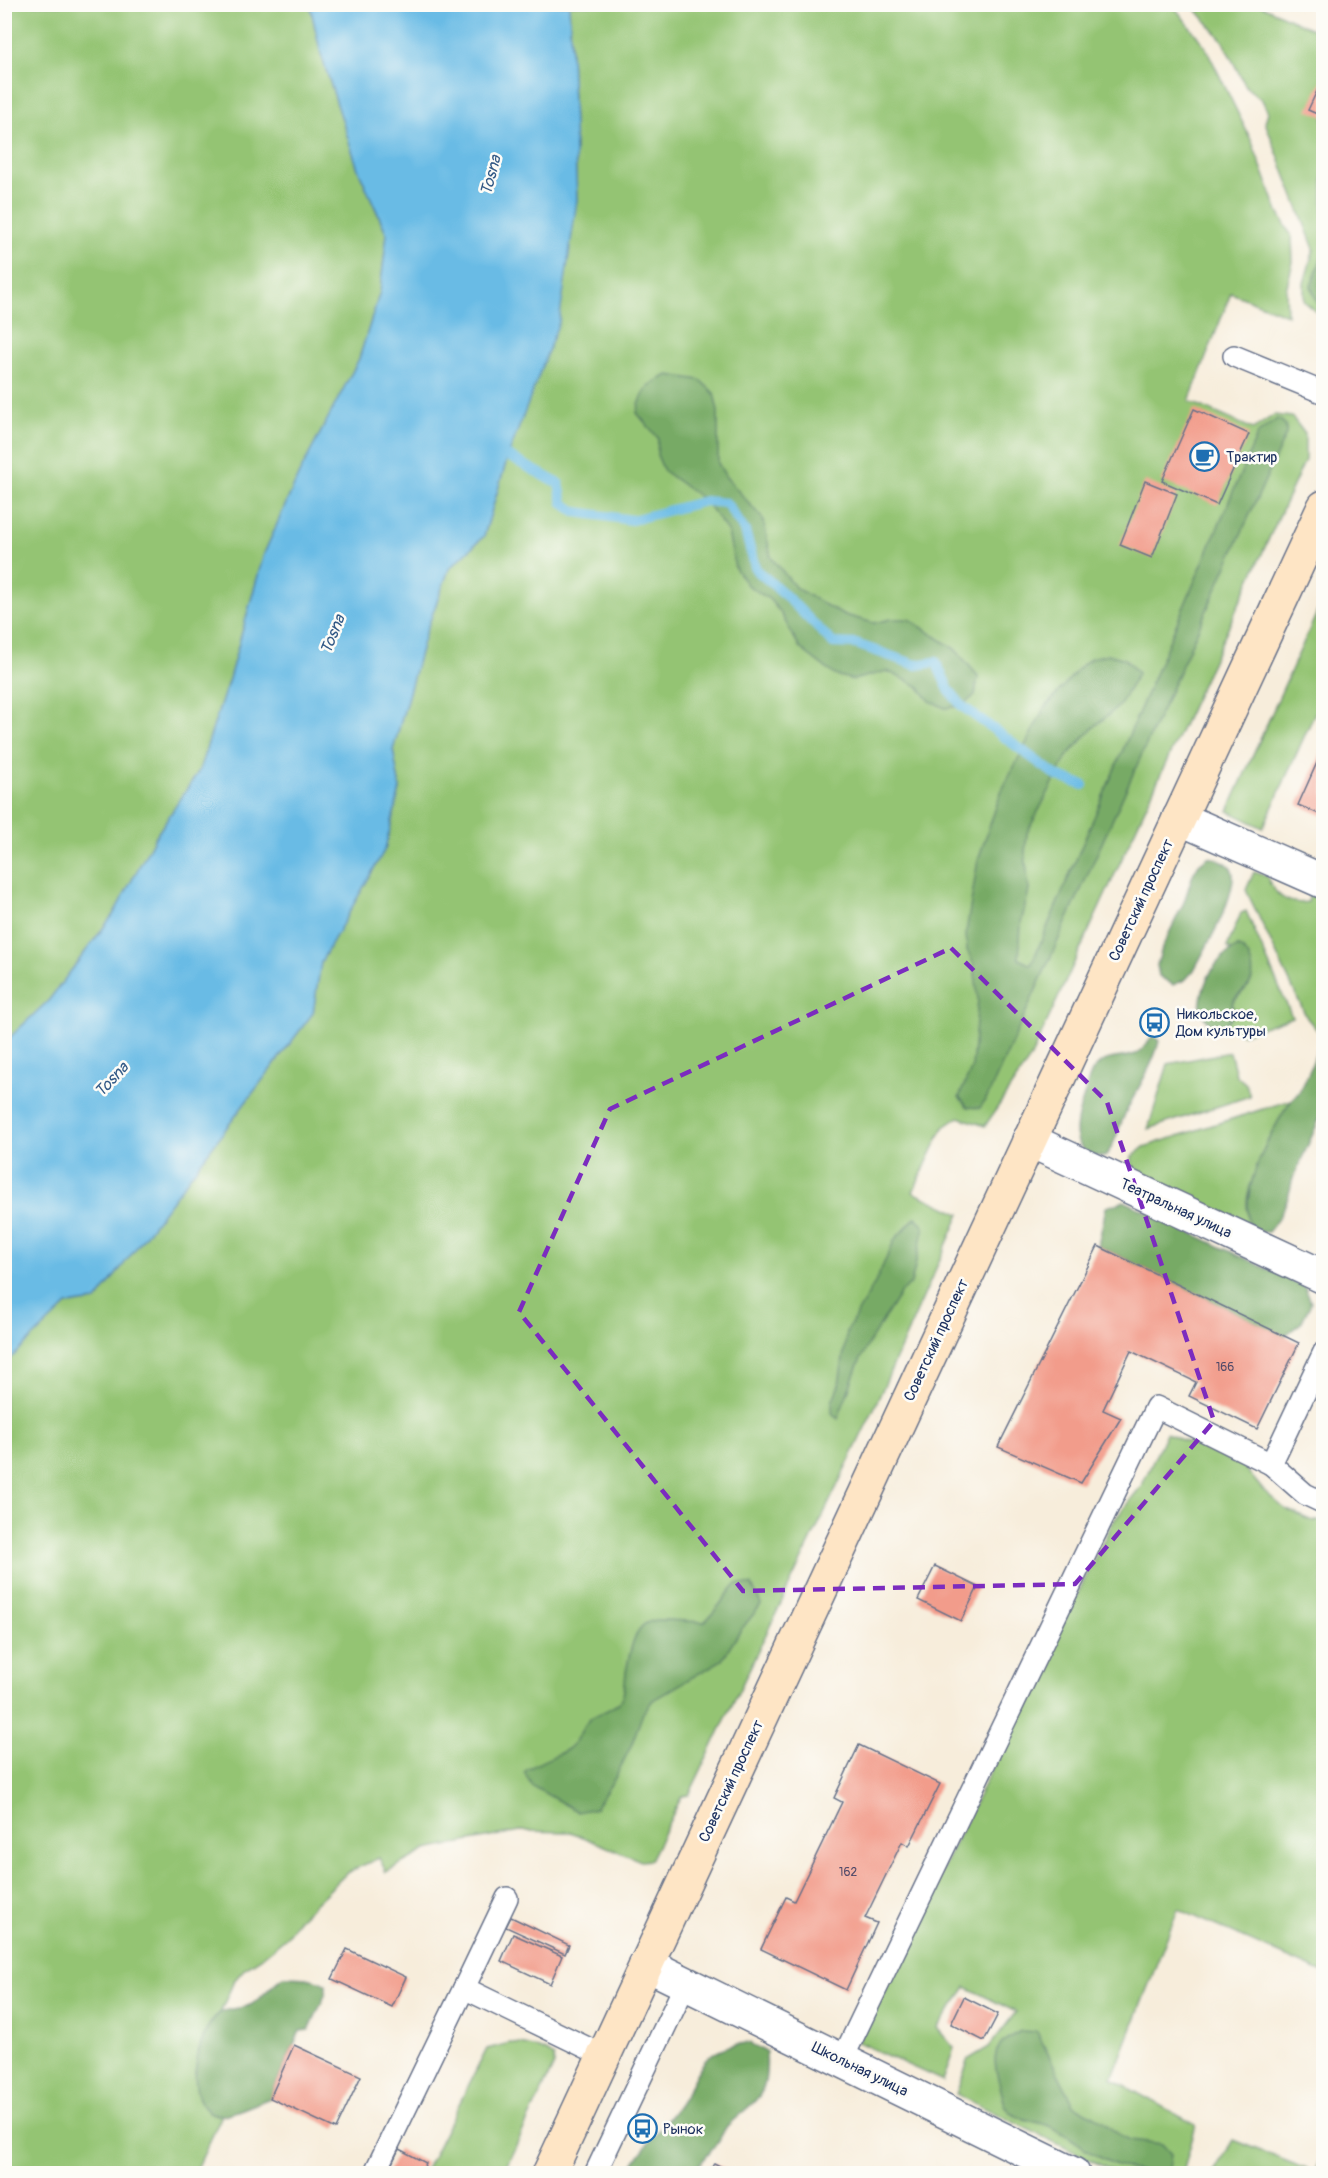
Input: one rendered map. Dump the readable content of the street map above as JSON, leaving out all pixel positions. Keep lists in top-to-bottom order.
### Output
{
  "streets": {
    "main road": ["Советский проспект"],
    "street": ["Театральная улица", "Школьная улица"]
  },
  "crossings": [
    ["Советский проспект", "Театральная улица"],
    ["Советский проспект", "Школьная улица"]
  ],
  "water": ["Tosna"],
  "places": {
    "cafe": ["Трактир"],
    "bus stop": ["Никольское, Дом культуры", "Рынок"]
  },
  "house_numbers": ["166", "162"]
}
